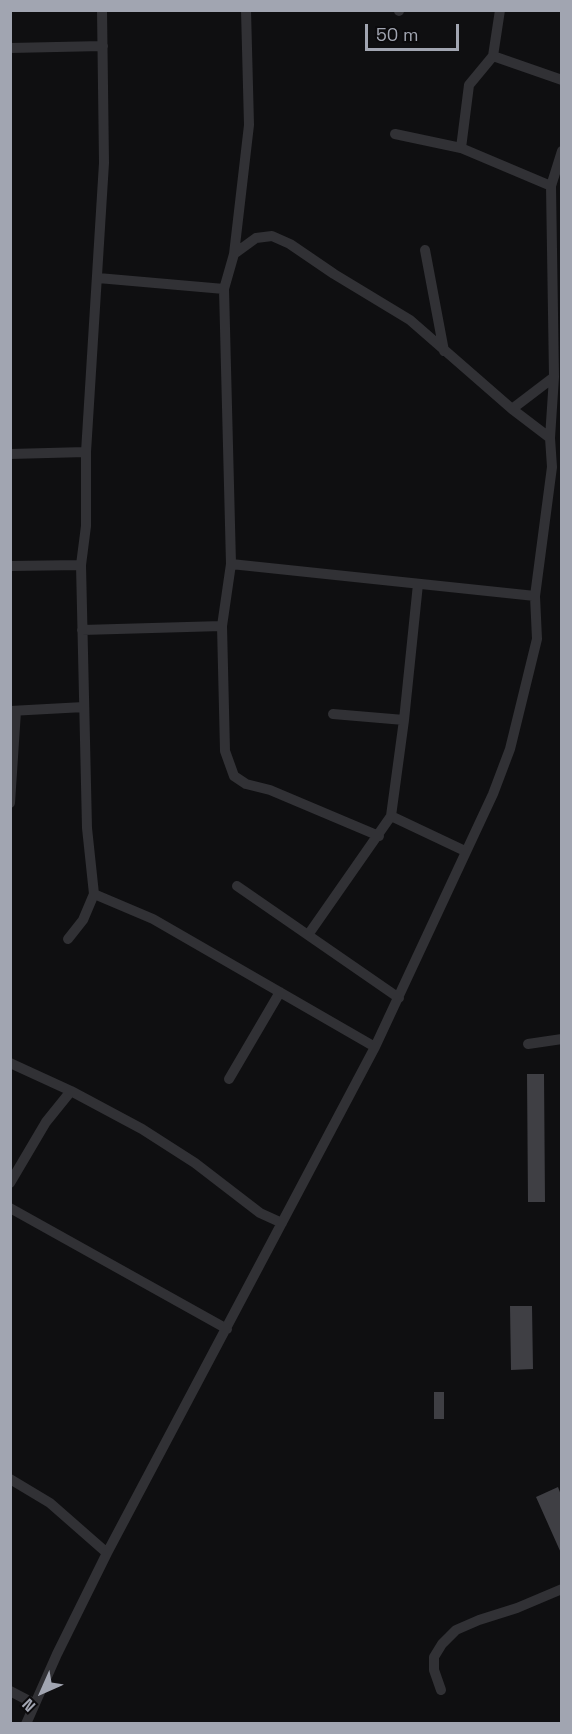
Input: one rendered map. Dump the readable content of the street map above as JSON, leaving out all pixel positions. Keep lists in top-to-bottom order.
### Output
{
  "scale_bar": "50 m",
  "north": "bottom left"
}
